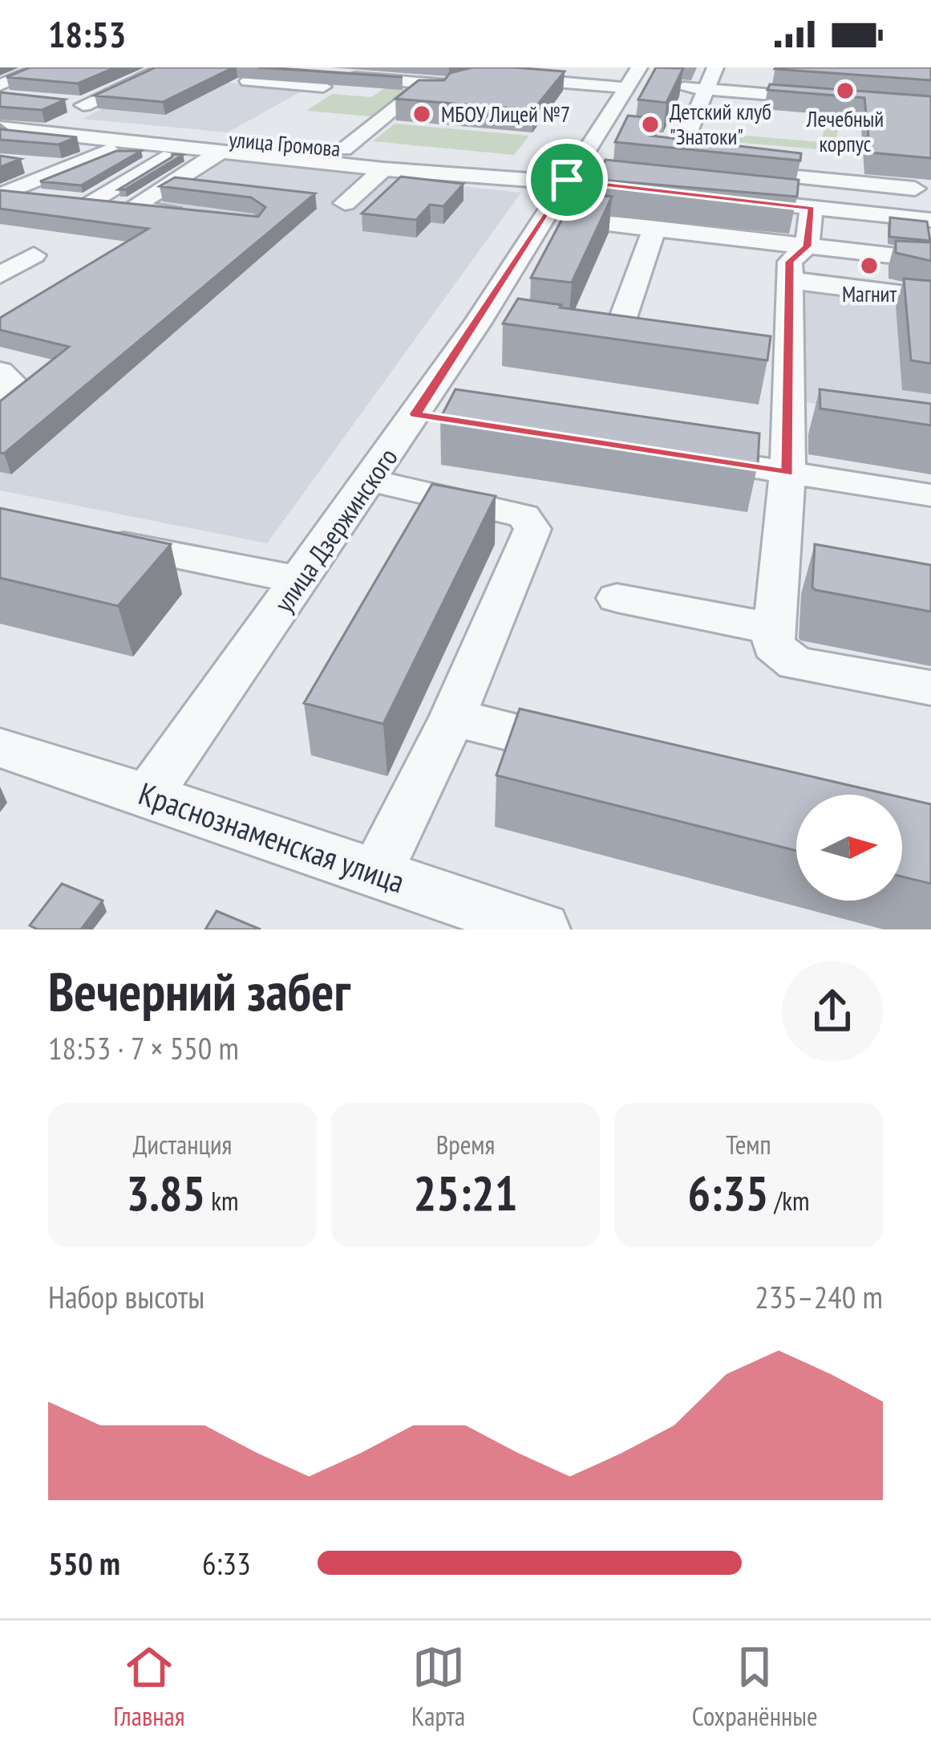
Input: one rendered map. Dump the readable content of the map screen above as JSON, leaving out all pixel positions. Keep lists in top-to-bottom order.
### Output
{
  "streets": {
    "street": ["улица Громова", "улица Дзержинского", "Краснознаменская улица"]
  },
  "crossings": [
    ["улица Громова", "улица Дзержинского"],
    ["улица Дзержинского", "Краснознаменская улица"]
  ],
  "places": [
    "Лечебный корпус",
    "МБОУ Лицей №7",
    "Детский клуб \"Знатоки\"",
    "Магнит"
  ],
  "north": "right",
  "page": {
    "status": "18:53",
    "heading": ["Вечерний забег", "18:53 · 7 × 550 m"],
    "stats": [
      ["Дистанция", "3.85 km"],
      ["Время", "25:21"],
      ["Темп", "6:35 /km"]
    ],
    "chart": ["Набор высоты", "235–240 m"],
    "list": [
      {
        "name": "550 m",
        "note": "6:33"
      }
    ],
    "tabs": ["Главная", "Карта", "Сохранённые"]
  }
}
